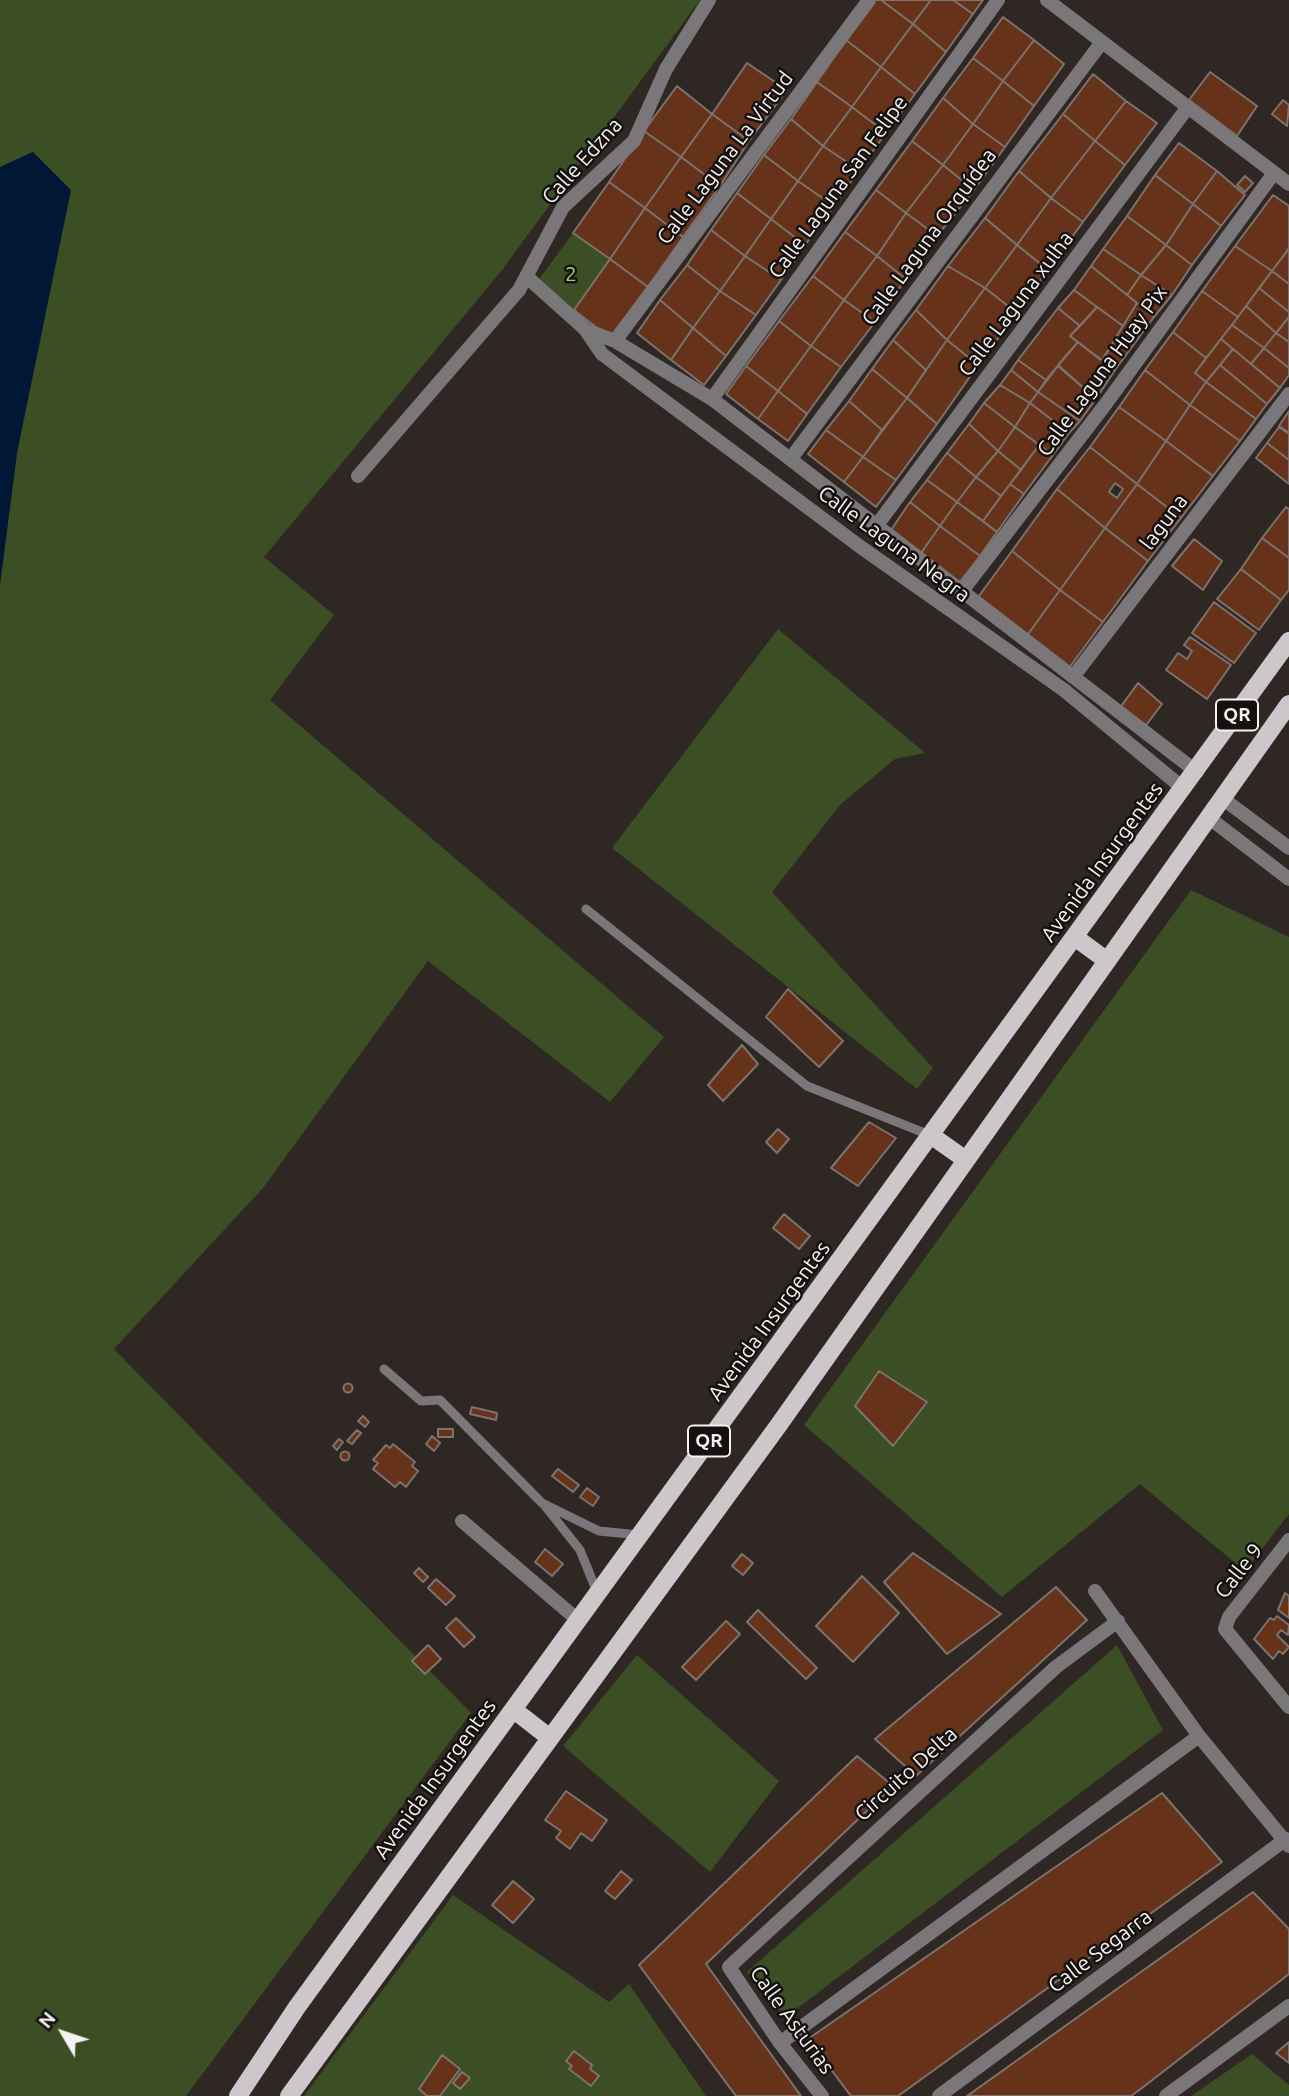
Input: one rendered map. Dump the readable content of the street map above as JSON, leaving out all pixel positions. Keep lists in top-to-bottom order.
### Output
{
  "streets": {
    "main road": ["QR", "Avenida Insurgentes"],
    "street": [
      "Calle Laguna La Virtud",
      "Calle Edzna",
      "Calle Laguna San Felipe",
      "Calle Laguna Orquídea",
      "Calle Laguna xulha",
      "Calle Laguna Huay Pix",
      "laguna",
      "Calle Laguna Negra",
      "Calle 9",
      "Circuito Delta",
      "Calle Segarra",
      "Calle Asturias"
    ]
  },
  "crossings": [
    ["Calle Laguna La Virtud", "Calle Laguna Negra"],
    ["Calle Edzna", "Calle Laguna Negra"],
    ["Calle Laguna San Felipe", "Calle Laguna Negra"],
    ["Calle Laguna Orquídea", "Calle Laguna Negra"],
    ["Calle Laguna xulha", "Calle Laguna Negra"],
    ["Calle Laguna Huay Pix", "Calle Laguna Negra"],
    ["laguna", "Calle Laguna Negra"],
    ["Calle Laguna Negra", "Avenida Insurgentes"],
    ["Circuito Delta", "Calle Asturias"]
  ],
  "parks": ["2"],
  "north": "top left"
}
